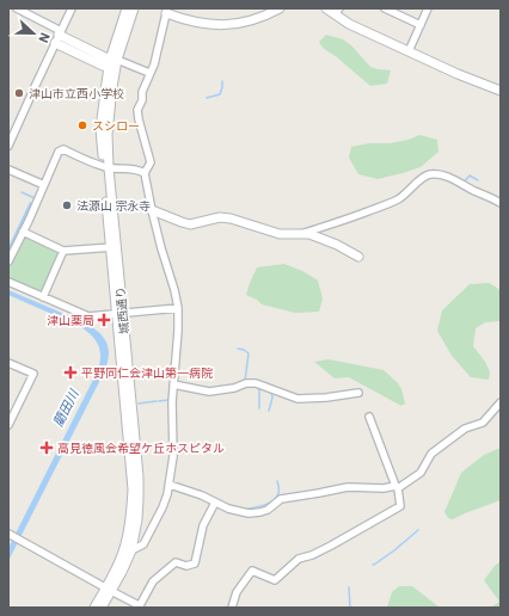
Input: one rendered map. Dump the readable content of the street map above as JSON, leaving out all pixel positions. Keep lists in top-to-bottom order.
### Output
{
  "streets": {
    "street": ["城西通り"]
  },
  "water": ["藺田川"],
  "places": {
    "other": ["津山市立西小学校", "スシロー", "法源山 宗永寺"],
    "health": ["津山薬局", "平野同仁会津山第一病院", "高見徳風会希望ケ丘ホスピタル"]
  },
  "north": "right"
}
